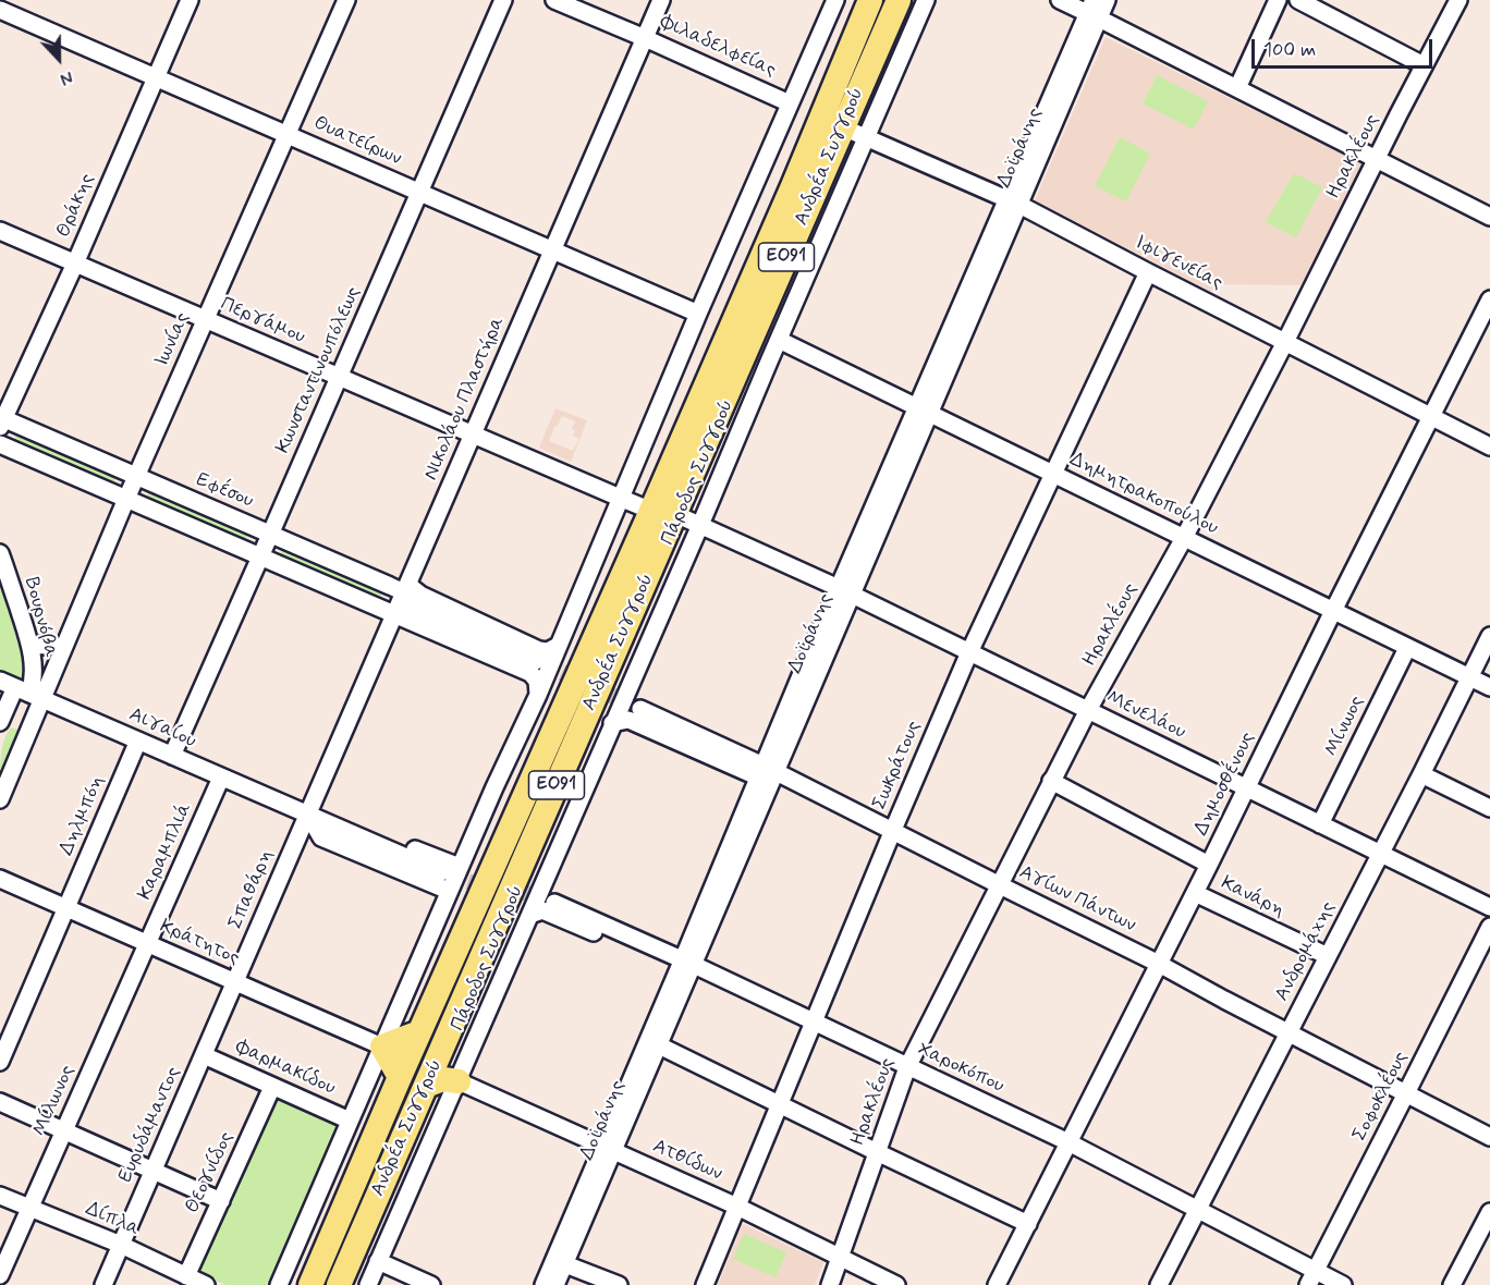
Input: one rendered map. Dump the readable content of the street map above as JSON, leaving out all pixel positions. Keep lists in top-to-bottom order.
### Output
{
  "streets": {
    "highway": ["Ανδρέα Συγγρού", "ΕΟ91"],
    "street": [
      "Φιλαδελφείας",
      "Θυατείρων",
      "Δοϊράνης",
      "Ηρακλέους",
      "Θράκης",
      "Ιφιγενείας",
      "Περγάμου",
      "Ιωνίας",
      "Κωνσταντινουπόλεως",
      "Νικολάου Πλαστήρα",
      "Πάροδος Συγγρού",
      "Εφέσου",
      "Δημητρακοπούλου",
      "Βουρνόβα",
      "Μενελάου",
      "Μίνωος",
      "Αιγαίου",
      "Σωκράτους",
      "Δημοσθένους",
      "Δηλμπόη",
      "Καραμπλιά",
      "Σπαθάρη",
      "Κανάρη",
      "Αγίων Πάντων",
      "Κράτητος",
      "Ανδρομάχης",
      "Φαρμακίδου",
      "Χαροκόπου",
      "Σοφοκλέους",
      "Μίλωνος",
      "Ευρυδάμαντος",
      "Ατθίδων",
      "Θεογνίδος",
      "Δίπλα"
    ]
  },
  "crossings": [
    ["Φιλαδελφείας", "Νικολάου Πλαστήρα"],
    ["Θυατείρων", "Θράκης"],
    ["Θυατείρων", "Ιωνίας"],
    ["Θυατείρων", "Κωνσταντινουπόλεως"],
    ["Θυατείρων", "Νικολάου Πλαστήρα"],
    ["Δοϊράνης", "Ιφιγενείας"],
    ["Δοϊράνης", "Δημητρακοπούλου"],
    ["Δοϊράνης", "Μενελάου"],
    ["Δοϊράνης", "Αγίων Πάντων"],
    ["Δοϊράνης", "Χαροκόπου"],
    ["Δοϊράνης", "Ατθίδων"],
    ["Ανδρέα Συγγρού", "Ιφιγενείας"],
    ["Ανδρέα Συγγρού", "Περγάμου"],
    ["Ανδρέα Συγγρού", "Μενελάου"],
    ["Ηρακλέους", "Ιφιγενείας"],
    ["Ηρακλέους", "Δημητρακοπούλου"],
    ["Ηρακλέους", "Μενελάου"],
    ["Ηρακλέους", "Αγίων Πάντων"],
    ["Ηρακλέους", "Χαροκόπου"],
    ["Ηρακλέους", "Ατθίδων"],
    ["Θράκης", "Περγάμου"],
    ["Θράκης", "Εφέσου"],
    ["Ιφιγενείας", "Πάροδος Συγγρού"],
    ["Ιφιγενείας", "Σωκράτους"],
    ["Ιφιγενείας", "Δημοσθένους"],
    ["Περγάμου", "Ιωνίας"],
    ["Περγάμου", "Κωνσταντινουπόλεως"],
    ["Περγάμου", "Νικολάου Πλαστήρα"],
    ["Περγάμου", "Μενελάου"],
    ["Ιωνίας", "Εφέσου"],
    ["Ιωνίας", "Βουρνόβα"],
    ["Ιωνίας", "Αιγαίου"],
    ["Κωνσταντινουπόλεως", "Εφέσου"],
    ["Κωνσταντινουπόλεως", "Αιγαίου"],
    ["Νικολάου Πλαστήρα", "Εφέσου"],
    ["Πάροδος Συγγρού", "Δημητρακοπούλου"],
    ["Πάροδος Συγγρού", "Μενελάου"],
    ["Πάροδος Συγγρού", "Αγίων Πάντων"],
    ["Πάροδος Συγγρού", "Χαροκόπου"],
    ["Πάροδος Συγγρού", "Ατθίδων"],
    ["Δημητρακοπούλου", "Μίνωος"],
    ["Δημητρακοπούλου", "Σωκράτους"],
    ["Δημητρακοπούλου", "Δημοσθένους"],
    ["Δημητρακοπούλου", "Ανδρομάχης"],
    ["Βουρνόβα", "Αιγαίου"],
    ["Μενελάου", "Μίνωος"],
    ["Μενελάου", "Σωκράτους"],
    ["Μενελάου", "Δημοσθένους"],
    ["Μενελάου", "Ανδρομάχης"],
    ["Αιγαίου", "Δηλμπόη"],
    ["Αιγαίου", "Καραμπλιά"],
    ["Αιγαίου", "Σπαθάρη"],
    ["Σωκράτους", "Αγίων Πάντων"],
    ["Σωκράτους", "Χαροκόπου"],
    ["Σωκράτους", "Ατθίδων"],
    ["Δημοσθένους", "Κανάρη"],
    ["Δημοσθένους", "Αγίων Πάντων"],
    ["Δημοσθένους", "Χαροκόπου"],
    ["Δηλμπόη", "Κράτητος"],
    ["Καραμπλιά", "Κράτητος"],
    ["Καραμπλιά", "Μίλωνος"],
    ["Σπαθάρη", "Κράτητος"],
    ["Σπαθάρη", "Ευρυδάμαντος"],
    ["Κανάρη", "Ανδρομάχης"],
    ["Αγίων Πάντων", "Ανδρομάχης"],
    ["Αγίων Πάντων", "Σοφοκλέους"],
    ["Κράτητος", "Μίλωνος"],
    ["Κράτητος", "Ευρυδάμαντος"],
    ["Ανδρομάχης", "Χαροκόπου"],
    ["Φαρμακίδου", "Ευρυδάμαντος"],
    ["Φαρμακίδου", "Θεογνίδος"],
    ["Χαροκόπου", "Σοφοκλέους"],
    ["Μίλωνος", "Δίπλα"],
    ["Ευρυδάμαντος", "Δίπλα"],
    ["Θεογνίδος", "Δίπλα"]
  ],
  "scale_bar": "100 m",
  "north": "bottom"
}
